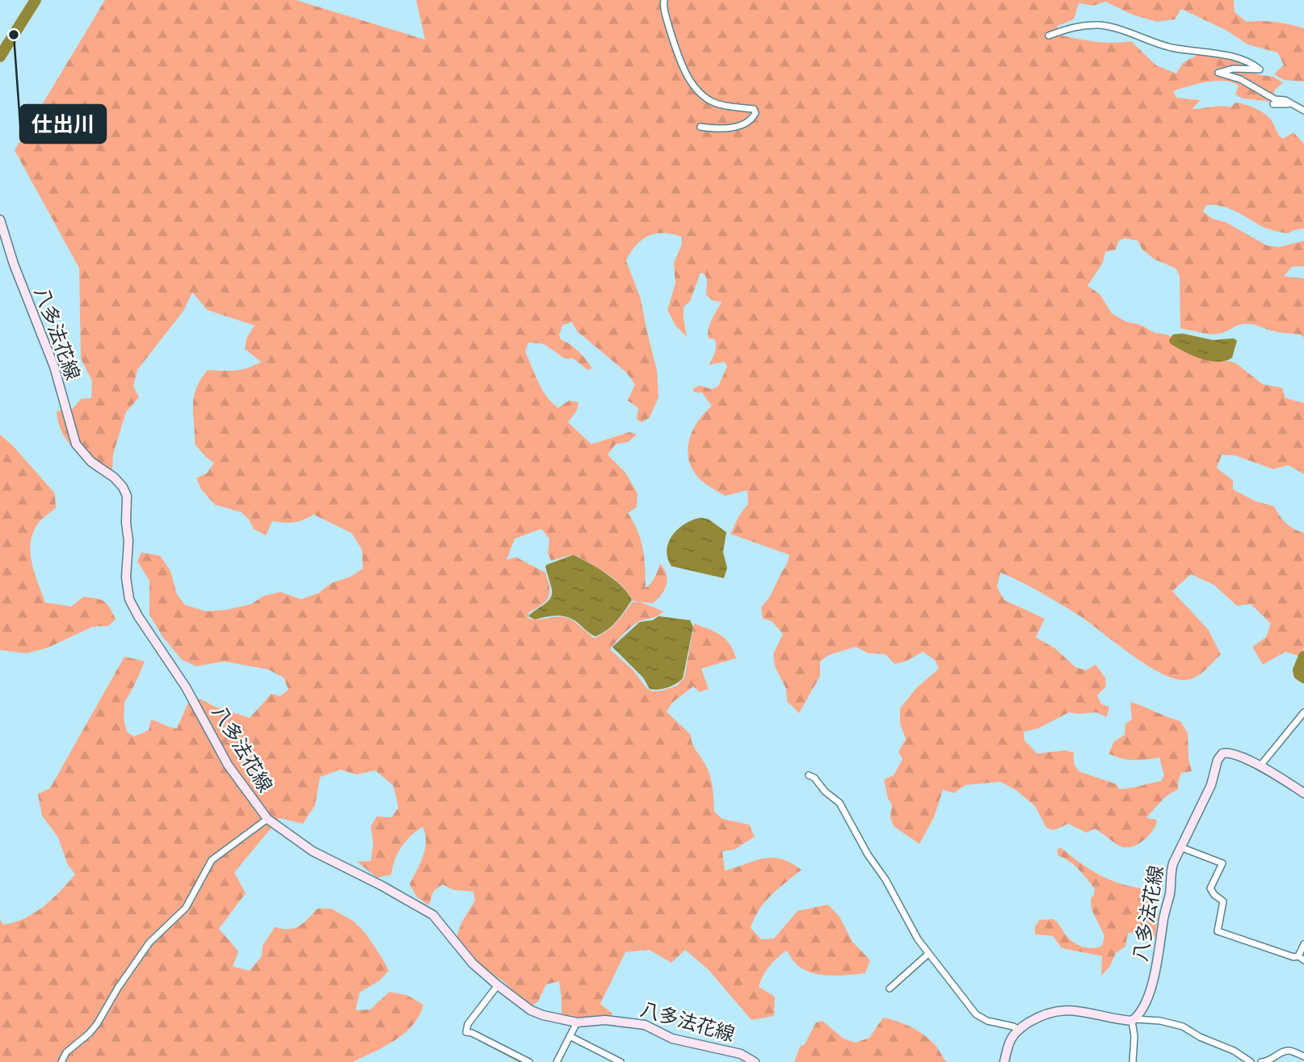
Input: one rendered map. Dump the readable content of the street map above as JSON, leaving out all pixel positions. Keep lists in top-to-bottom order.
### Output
{
  "streets": {
    "main road": ["八多法花線"]
  },
  "places": ["仕出川"]
}
